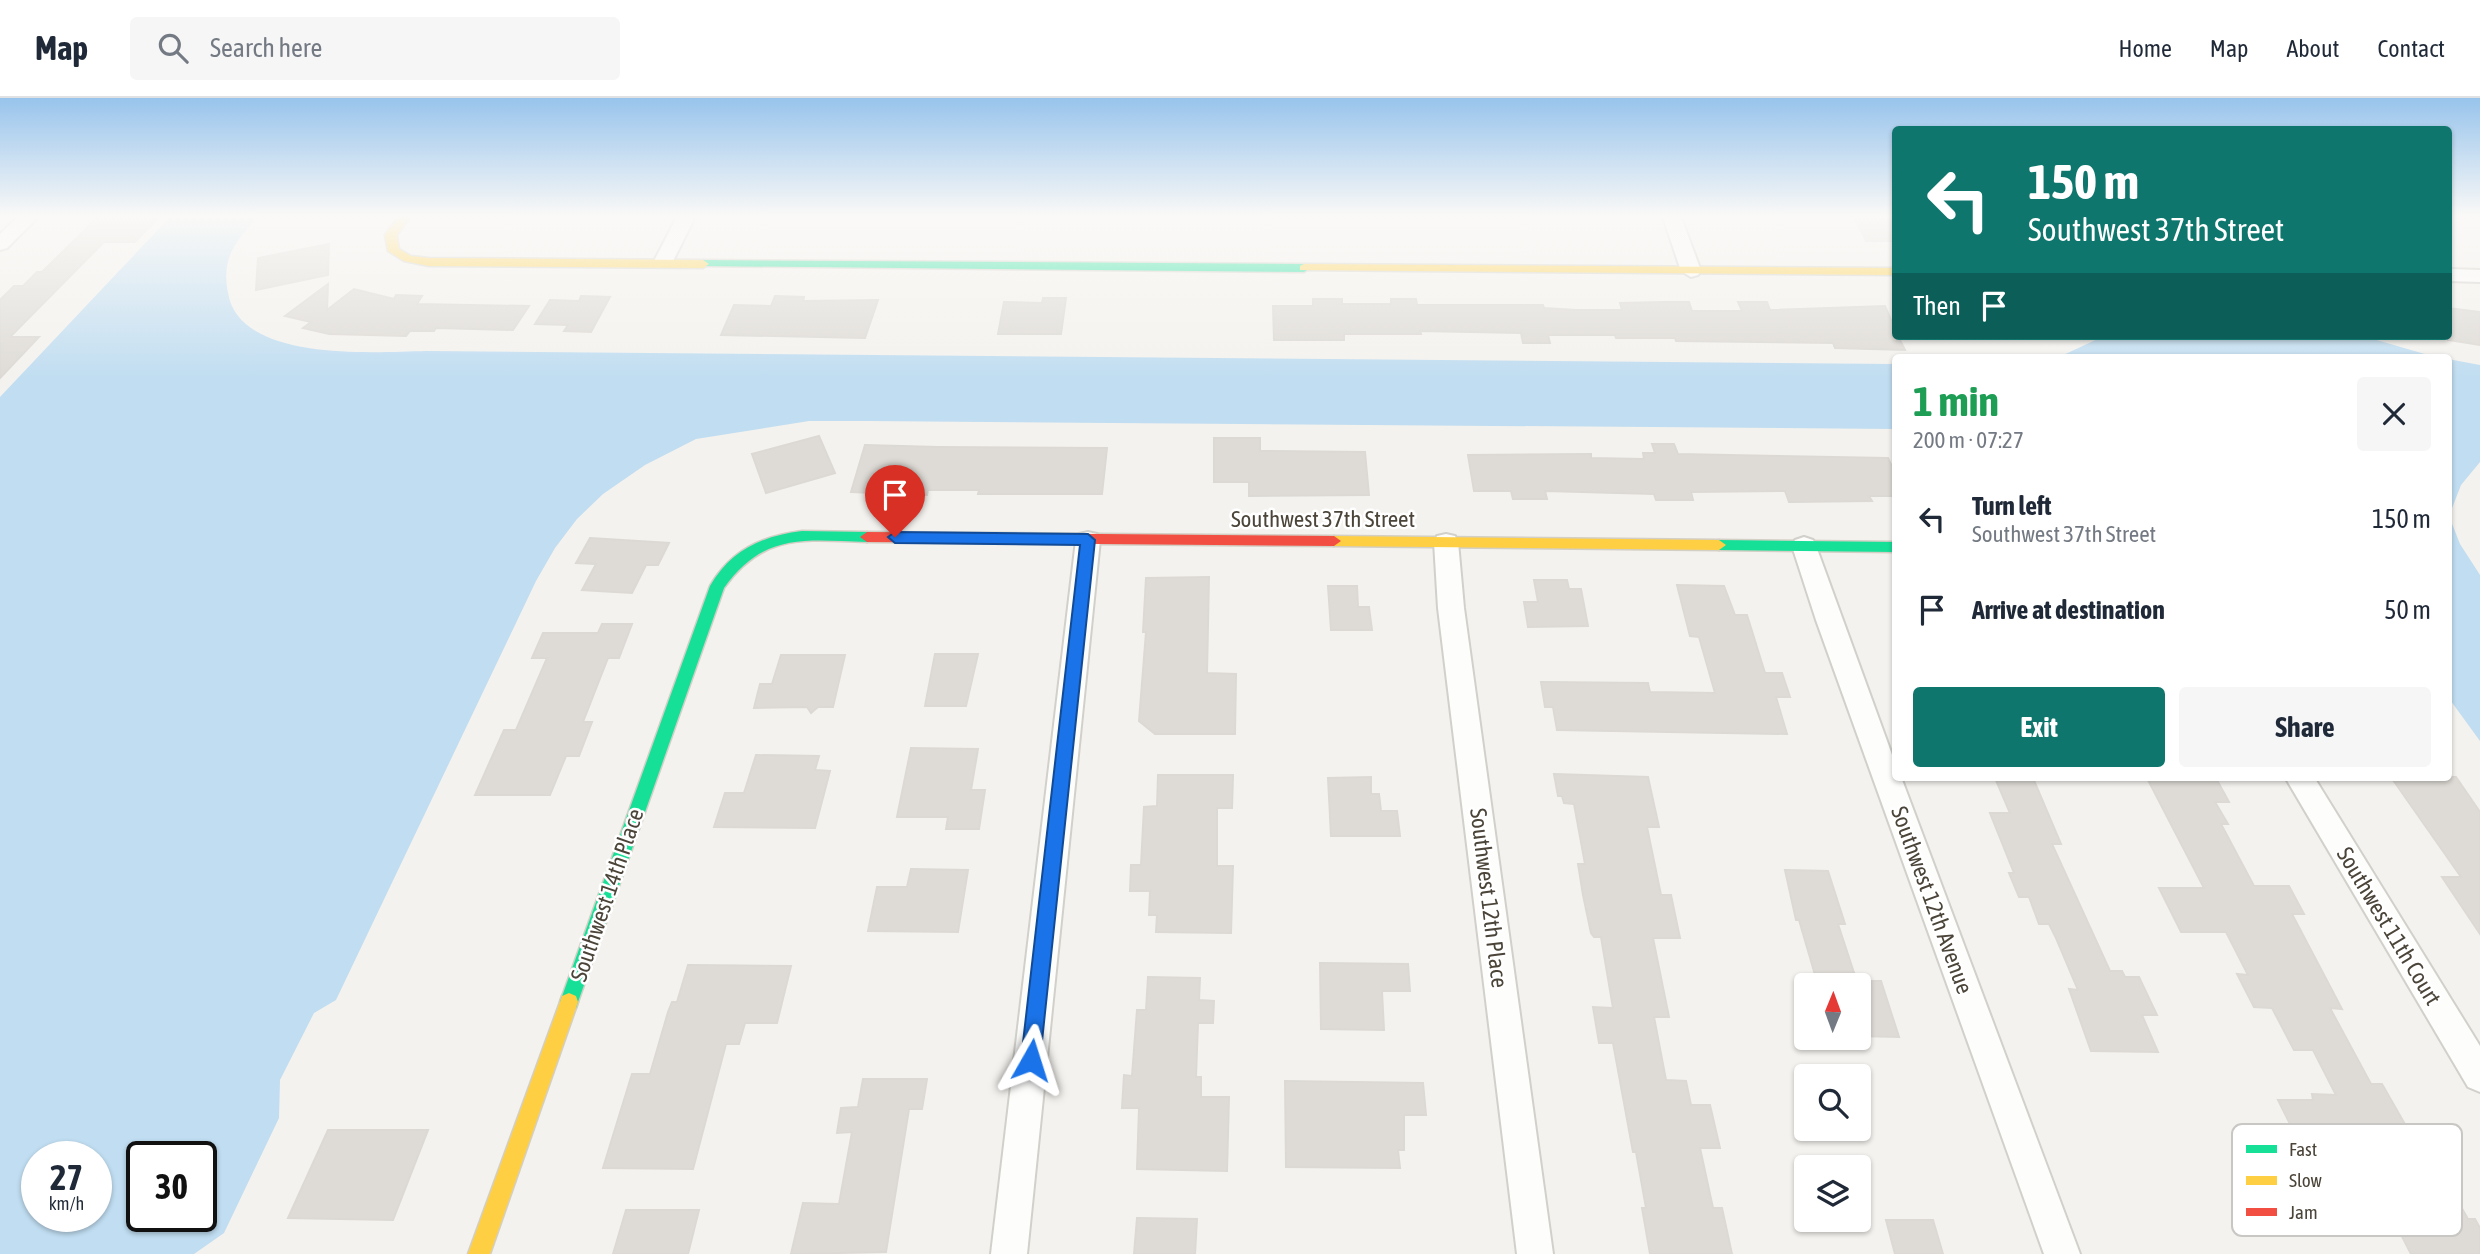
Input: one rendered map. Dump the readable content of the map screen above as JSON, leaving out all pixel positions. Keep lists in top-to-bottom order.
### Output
{
  "streets": {
    "street": [
      "Southwest 37th Street",
      "Southwest 14th Place",
      "Southwest 12th Place",
      "Southwest 12th Avenue",
      "Southwest 11th Court"
    ]
  },
  "crossings": [
    ["Southwest 37th Street", "Southwest 14th Place"],
    ["Southwest 37th Street", "Southwest 12th Place"],
    ["Southwest 37th Street", "Southwest 12th Avenue"]
  ],
  "legend": ["Fast", "Slow", "Jam"],
  "north": "top",
  "page": {
    "header": "Map",
    "search": "Search here",
    "nav": [
      "Home",
      "Map",
      "About",
      "Contact"
    ],
    "turn": ["150 m", "Southwest 37th Street"],
    "then": "Then",
    "heading": ["1 min", "200 m · 07:27"],
    "list": [
      {
        "name": "Turn left",
        "note": "Southwest 37th Street",
        "value": "150 m"
      },
      {
        "name": "Arrive at destination",
        "value": "50 m"
      }
    ],
    "buttons": ["Exit", "Share"],
    "speed": "27 km/h",
    "limit": "30"
  }
}
